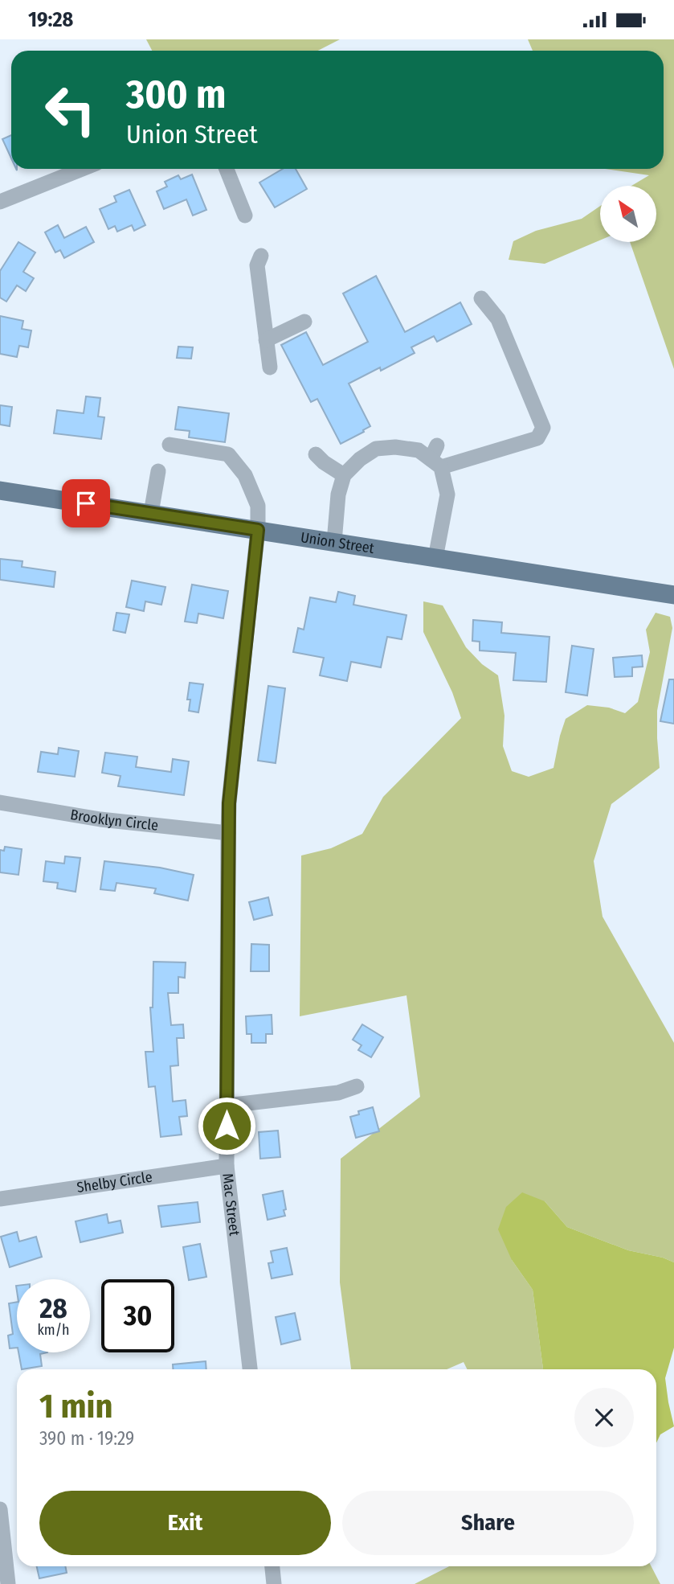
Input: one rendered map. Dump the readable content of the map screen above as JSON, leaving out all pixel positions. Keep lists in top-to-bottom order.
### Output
{
  "streets": {
    "main road": ["Union Street"],
    "street": ["Brooklyn Circle", "Shelby Circle", "Mac Street"]
  },
  "crossings": [
    ["Union Street", "Mac Street"],
    ["Brooklyn Circle", "Mac Street"],
    ["Shelby Circle", "Mac Street"]
  ],
  "north": "top left",
  "page": {
    "status": "19:28",
    "turn": ["300 m", "Union Street"],
    "speed": "28 km/h",
    "limit": "30",
    "heading": ["1 min", "390 m · 19:29"],
    "buttons": ["Exit", "Share"]
  }
}
